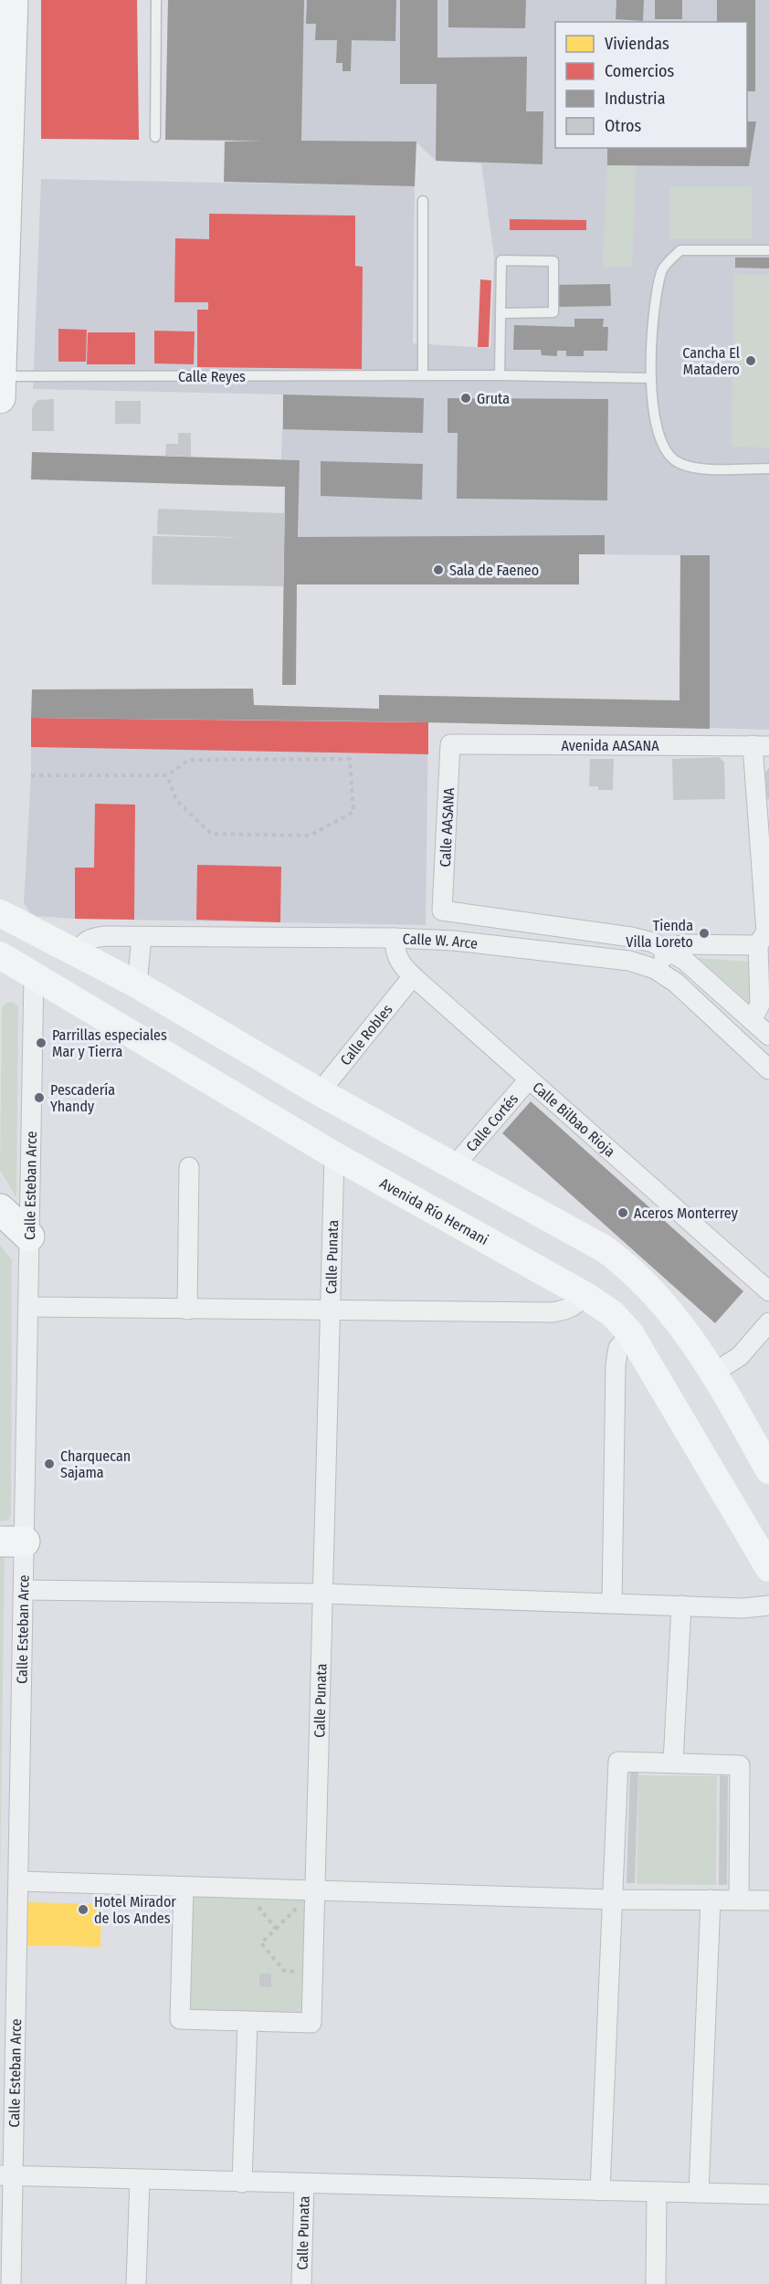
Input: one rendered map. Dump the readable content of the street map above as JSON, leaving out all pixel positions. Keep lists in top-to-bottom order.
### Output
{
  "streets": {
    "street": [
      "Avenida AASANA",
      "Calle AASANA",
      "Calle W. Arce",
      "Calle Robles",
      "Calle Bilbao Rioja",
      "Calle Cortés",
      "Calle Esteban Arce",
      "Avenida Río Hernani",
      "Calle Punata"
    ],
    "lane": ["Calle Reyes"]
  },
  "crossings": [
    ["Avenida AASANA", "Calle AASANA"],
    ["Calle AASANA", "Calle W. Arce"],
    ["Calle W. Arce", "Calle Bilbao Rioja"],
    ["Calle Robles", "Calle Bilbao Rioja"],
    ["Calle Bilbao Rioja", "Calle Cortés"],
    ["Calle Esteban Arce", "Avenida Río Hernani"],
    ["Avenida Río Hernani", "Calle Punata"]
  ],
  "places": [
    "Cancha El Matadero",
    "Gruta",
    "Sala de Faeneo",
    "Tienda Villa Loreto",
    "Parrillas especiales Mar y Tierra",
    "Pescadería Yhandy",
    "Aceros Monterrey",
    "Charquecan Sajama",
    "Hotel Mirador de los Andes"
  ],
  "legend": [
    "Viviendas",
    "Comercios",
    "Industria",
    "Otros"
  ]
}
